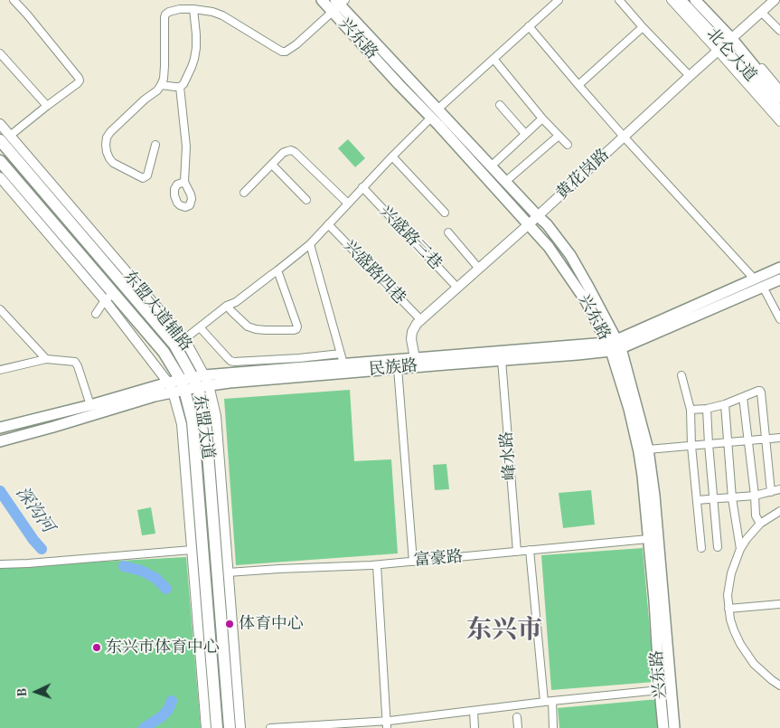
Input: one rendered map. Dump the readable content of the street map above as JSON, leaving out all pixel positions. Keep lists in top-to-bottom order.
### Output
{
  "streets": {
    "highway": ["东盟大道"],
    "main road": ["兴东路", "北仑大道", "民族路"],
    "street": [
      "黄花岗路",
      "兴盛路三巷",
      "兴盛路四巷",
      "东盟大道辅路",
      "峰水路",
      "富豪路"
    ]
  },
  "crossings": [
    ["兴东路", "黄花岗路"],
    ["兴东路", "民族路"],
    ["兴东路", "富豪路"],
    ["北仑大道", "黄花岗路"],
    ["黄花岗路", "兴盛路三巷"],
    ["黄花岗路", "兴盛路四巷"],
    ["黄花岗路", "民族路"],
    ["东盟大道辅路", "民族路"],
    ["东盟大道辅路", "东盟大道"],
    ["东盟大道辅路", "富豪路"],
    ["民族路", "东盟大道"],
    ["民族路", "峰水路"],
    ["峰水路", "富豪路"]
  ],
  "districts": ["东兴市"],
  "water": ["深沟河"],
  "places": ["体育中心", "东兴市体育中心"],
  "north": "left"
}
